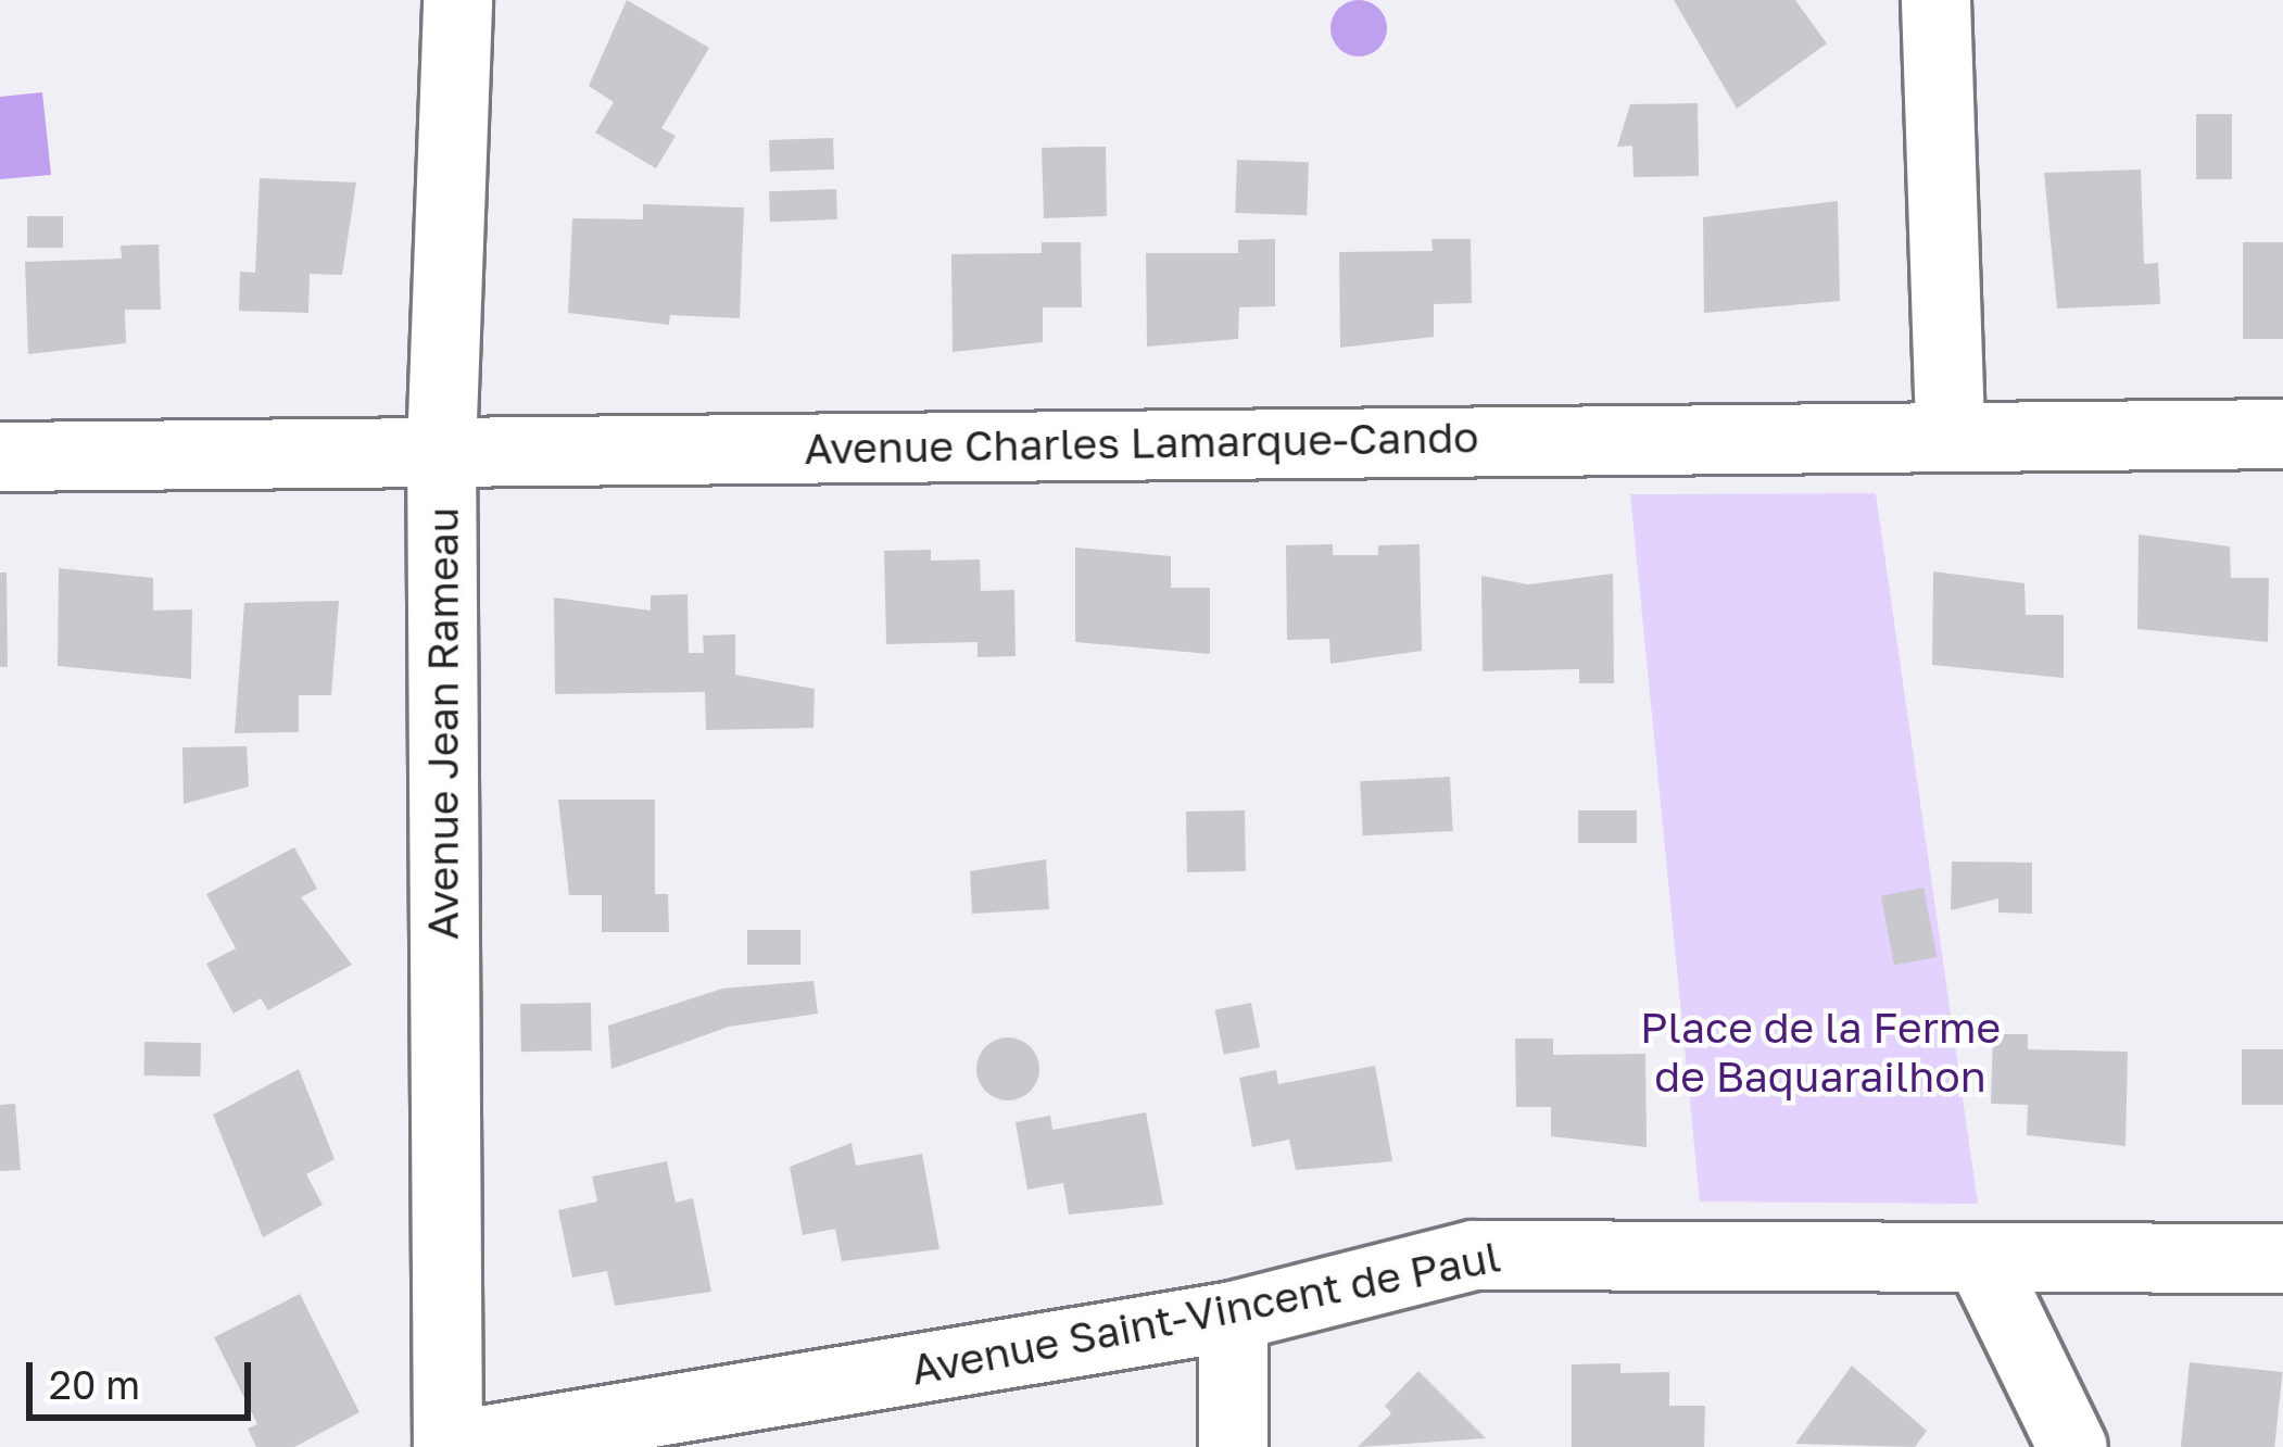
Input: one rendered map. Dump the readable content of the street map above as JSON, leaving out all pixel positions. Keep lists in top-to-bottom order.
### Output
{
  "streets": {
    "street": ["Avenue Charles Lamarque-Cando", "Avenue Jean Rameau", "Avenue Saint-Vincent de Paul"]
  },
  "crossings": [
    ["Avenue Charles Lamarque-Cando", "Avenue Jean Rameau"],
    ["Avenue Jean Rameau", "Avenue Saint-Vincent de Paul"]
  ],
  "parks": ["Place de la Ferme de Baquarailhon"],
  "scale_bar": "20 m"
}
